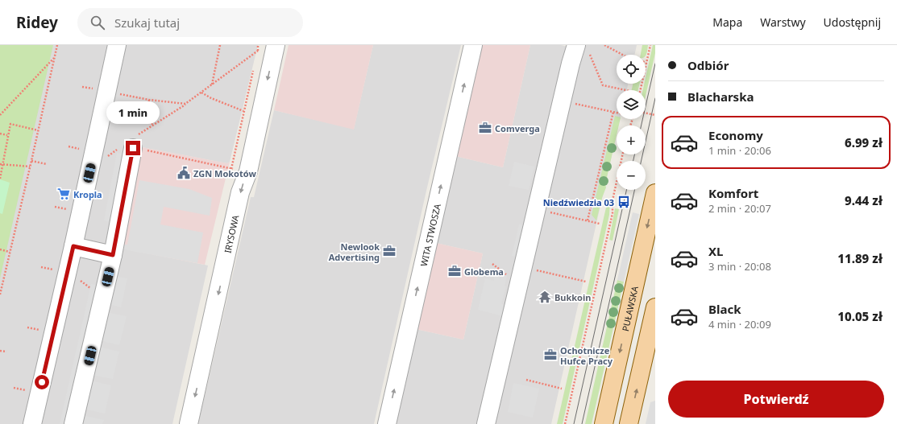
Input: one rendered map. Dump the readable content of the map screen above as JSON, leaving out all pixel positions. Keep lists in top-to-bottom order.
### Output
{
  "streets": {
    "main road": ["PUŁAWSKA"],
    "street": ["IRYSOWA", "WITA STWOSZA"]
  },
  "places": {
    "office": [
      "Comverga",
      "Newlook Advertising",
      "Globema",
      "Ochotnicze Hufce Pracy"
    ],
    "public building": ["ZGN Mokotów"],
    "supermarket": ["Kropla"],
    "bus stop": ["Niedźwiedzia 03"],
    "temple": ["Bukkoin"]
  },
  "page": {
    "header": "Ridey",
    "search": "Szukaj tutaj",
    "nav": ["Mapa", "Warstwy", "Udostępnij"],
    "banner": ["Odbiór", "Blacharska"],
    "map_buttons": ["+", "−"],
    "bubble": "1 min",
    "list": [
      {
        "name": "Economy",
        "note": "1 min · 20:06",
        "value": "6.99 zł"
      },
      {
        "name": "Komfort",
        "note": "2 min · 20:07",
        "value": "9.44 zł"
      },
      {
        "name": "XL",
        "note": "3 min · 20:08",
        "value": "11.89 zł"
      },
      {
        "name": "Black",
        "note": "4 min · 20:09",
        "value": "10.05 zł"
      }
    ],
    "buttons": "Potwierdź"
  }
}
